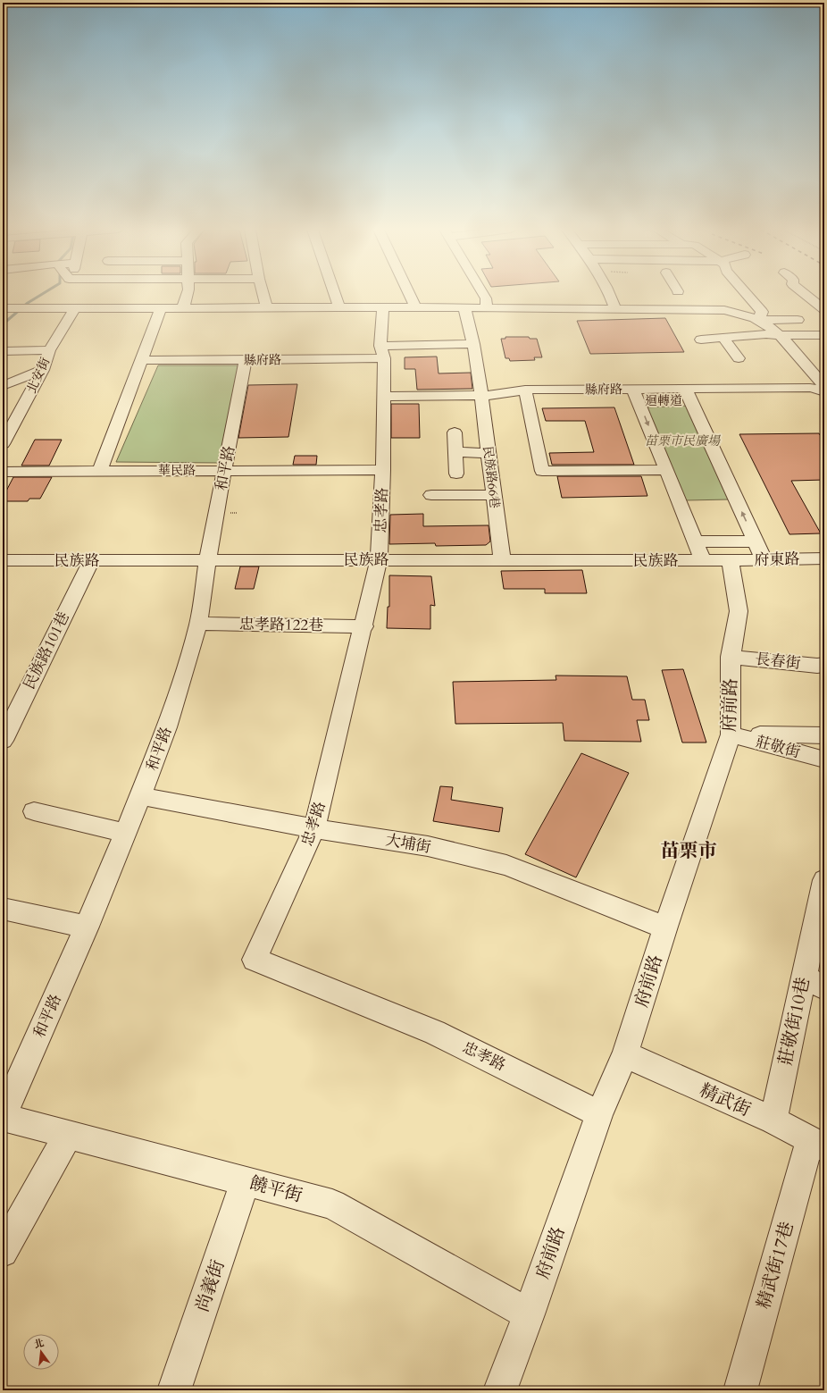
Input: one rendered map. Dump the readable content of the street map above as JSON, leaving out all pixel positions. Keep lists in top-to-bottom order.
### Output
{
  "streets": {
    "street": [
      "縣府路",
      "北安街",
      "迴轉道",
      "和平路",
      "華民路",
      "民族路66巷",
      "忠孝路",
      "民族路",
      "府東路",
      "忠孝路122巷",
      "民族路101巷",
      "長春街",
      "府前路",
      "莊敬街",
      "大埔街",
      "莊敬街10巷",
      "精武街",
      "饒平街",
      "精武街17巷",
      "尚義街"
    ]
  },
  "crossings": [
    ["縣府路", "迴轉道"],
    ["縣府路", "和平路"],
    ["縣府路", "民族路66巷"],
    ["縣府路", "忠孝路"],
    ["和平路", "華民路"],
    ["和平路", "民族路"],
    ["和平路", "忠孝路122巷"],
    ["和平路", "大埔街"],
    ["和平路", "饒平街"],
    ["華民路", "忠孝路"],
    ["民族路66巷", "民族路"],
    ["忠孝路", "民族路"],
    ["忠孝路", "忠孝路122巷"],
    ["忠孝路", "府前路"],
    ["忠孝路", "大埔街"],
    ["民族路", "府東路"],
    ["民族路", "民族路101巷"],
    ["民族路", "府前路"],
    ["府東路", "府前路"],
    ["長春街", "府前路"],
    ["府前路", "莊敬街"],
    ["府前路", "大埔街"],
    ["府前路", "精武街"],
    ["府前路", "饒平街"],
    ["莊敬街10巷", "精武街"],
    ["精武街", "精武街17巷"],
    ["饒平街", "尚義街"]
  ],
  "districts": ["苗栗市"],
  "parks": ["苗栗市民廣場"],
  "north": "top"
}
